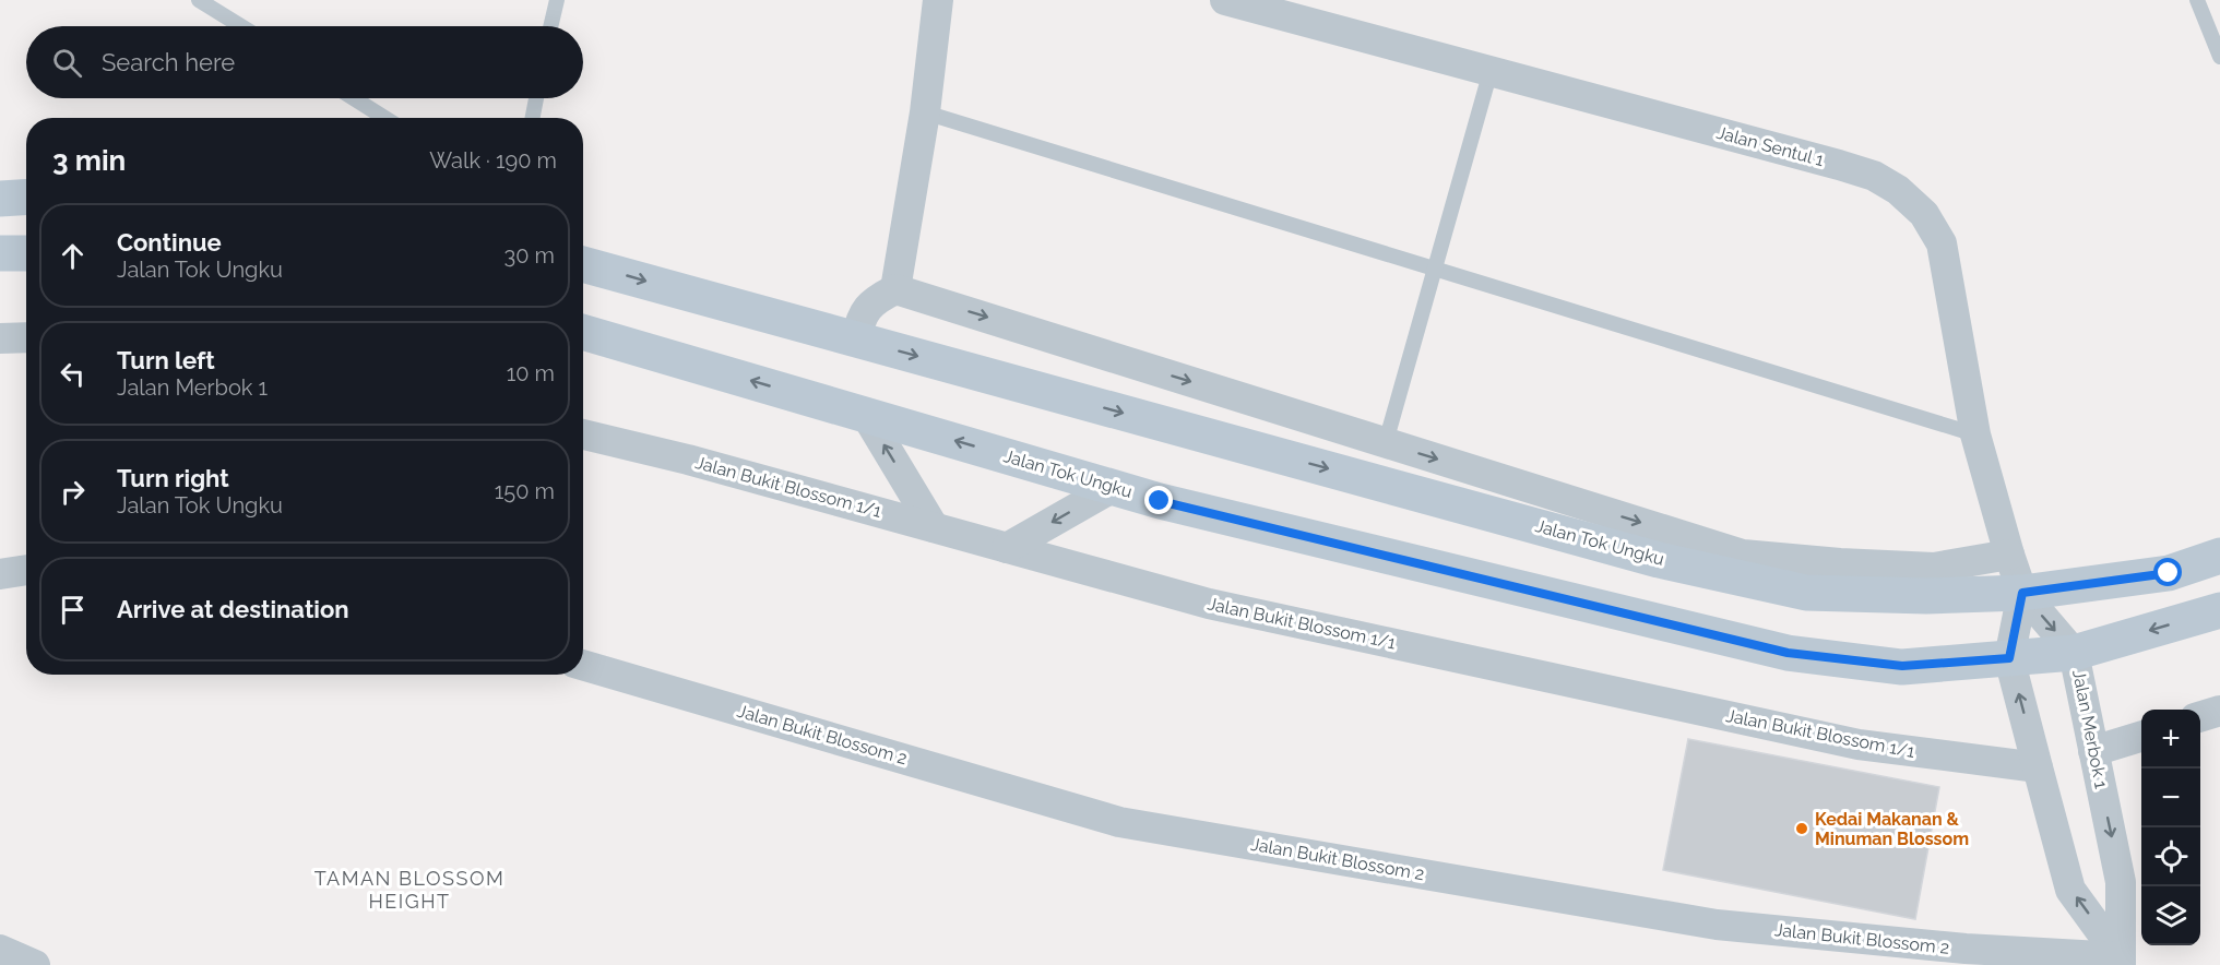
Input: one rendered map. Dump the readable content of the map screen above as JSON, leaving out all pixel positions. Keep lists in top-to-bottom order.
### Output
{
  "streets": {
    "main road": ["Jalan Tok Ungku"],
    "street": [
      "Jalan Sentul 1",
      "Jalan Bukit Blossom 1/1",
      "Jalan Merbok 1",
      "Jalan Bukit Blossom 2"
    ]
  },
  "crossings": [
    ["Jalan Sentul 1", "Jalan Tok Ungku"],
    ["Jalan Sentul 1", "Jalan Merbok 1"],
    ["Jalan Tok Ungku", "Jalan Merbok 1"],
    ["Jalan Merbok 1", "Jalan Bukit Blossom 2"]
  ],
  "districts": ["TAMAN BLOSSOM HEIGHT"],
  "places": ["Kedai Makanan & Minuman Blossom"],
  "page": {
    "search": "Search here",
    "heading": ["3 min", "Walk · 190 m"],
    "list": [
      ["Continue", "Jalan Tok Ungku", "30 m"],
      ["Turn left", "Jalan Merbok 1", "10 m"],
      ["Turn right", "Jalan Tok Ungku", "150 m"],
      "Arrive at destination"
    ],
    "map_buttons": ["+", "−"]
  }
}
